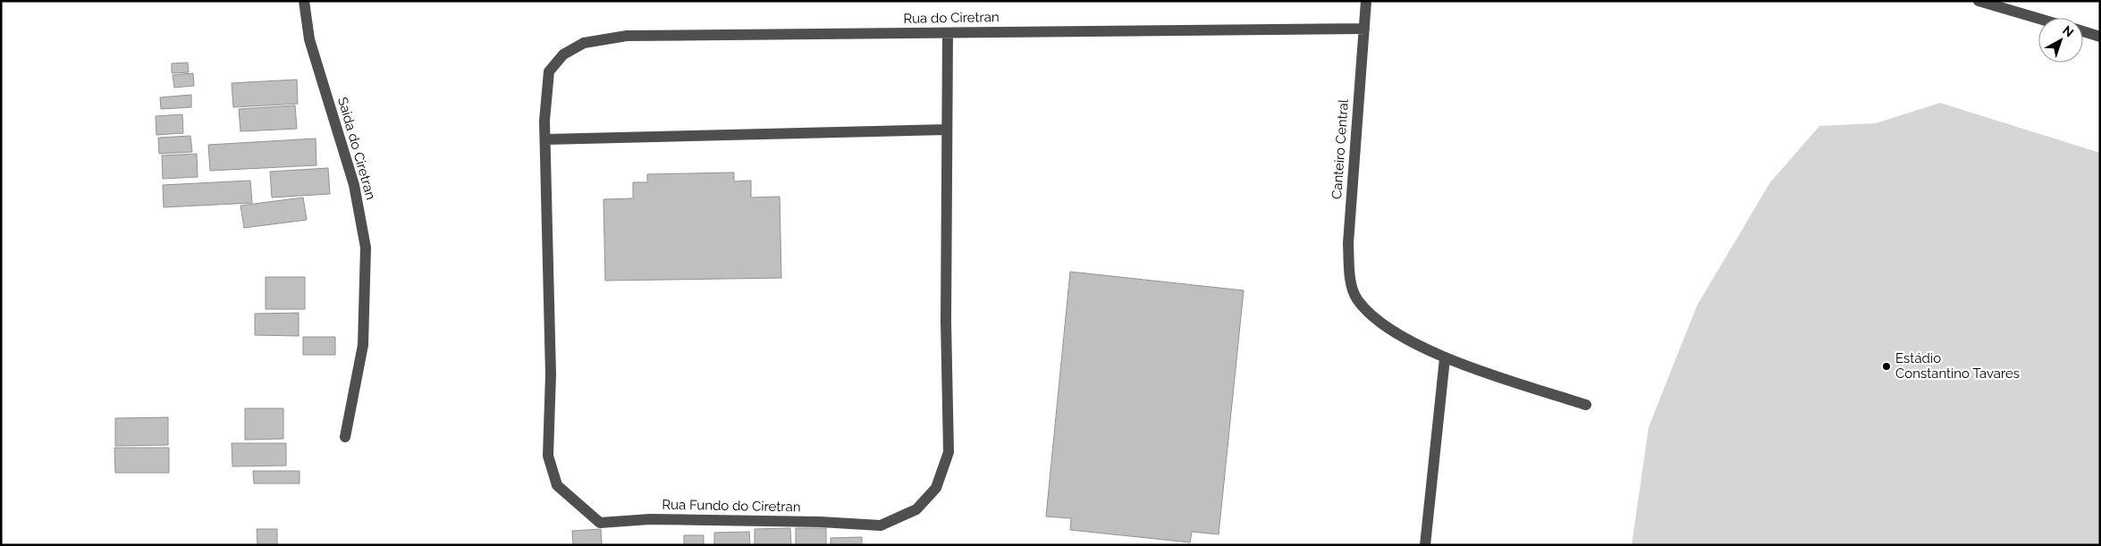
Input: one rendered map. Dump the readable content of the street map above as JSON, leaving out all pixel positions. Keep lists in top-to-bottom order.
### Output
{
  "streets": {
    "street": [
      "Rua do Ciretran",
      "Saida do Ciretran",
      "Canteiro Central",
      "Rua Fundo do Ciretran"
    ]
  },
  "crossings": [
    ["Rua do Ciretran", "Canteiro Central"],
    ["Rua do Ciretran", "Rua Fundo do Ciretran"]
  ],
  "places": ["Estádio Constantino Tavares"],
  "north": "top right"
}
